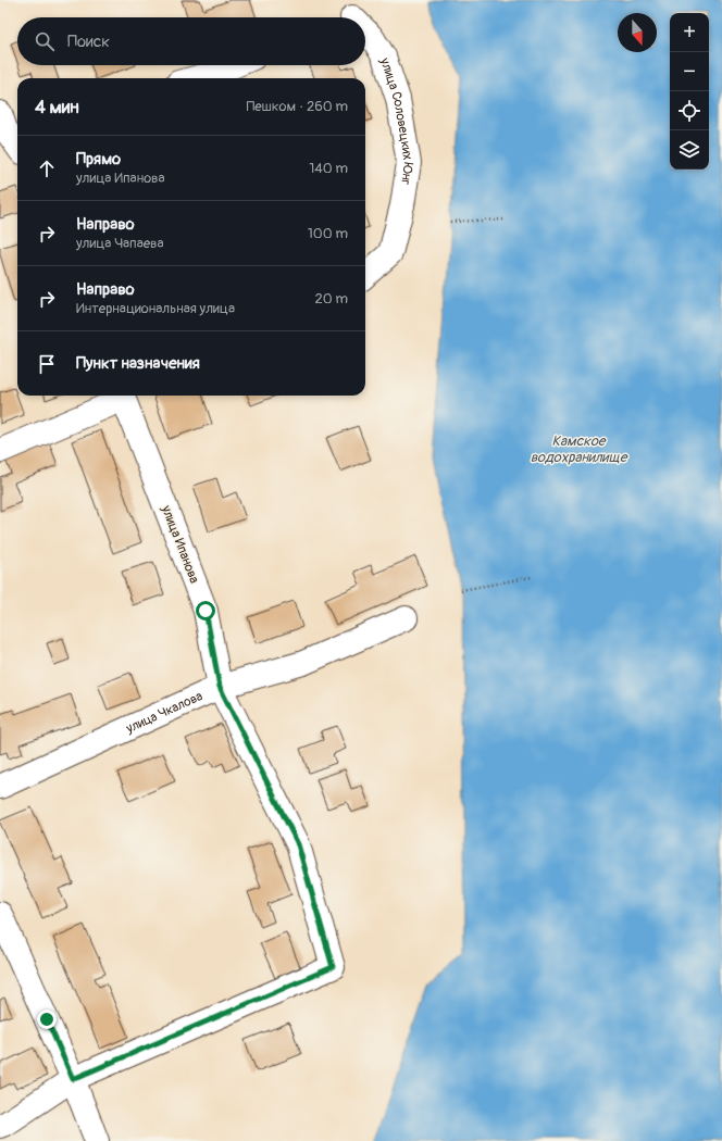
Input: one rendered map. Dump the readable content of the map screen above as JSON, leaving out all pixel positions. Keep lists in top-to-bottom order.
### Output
{
  "streets": {
    "street": ["улица Соловецких Юнг", "улица Ипанова", "улица Чкалова"]
  },
  "crossings": [
    ["улица Ипанова", "улица Чкалова"]
  ],
  "water": ["Камское водохранилище"],
  "north": "bottom",
  "page": {
    "map_buttons": ["+", "−"],
    "search": "Поиск",
    "heading": ["4 мин", "Пешком · 260 m"],
    "list": [
      ["Прямо", "улица Ипанова", "140 m"],
      ["Направо", "улица Чапаева", "100 m"],
      ["Направо", "Интернациональная улица", "20 m"],
      "Пункт назначения"
    ]
  }
}
